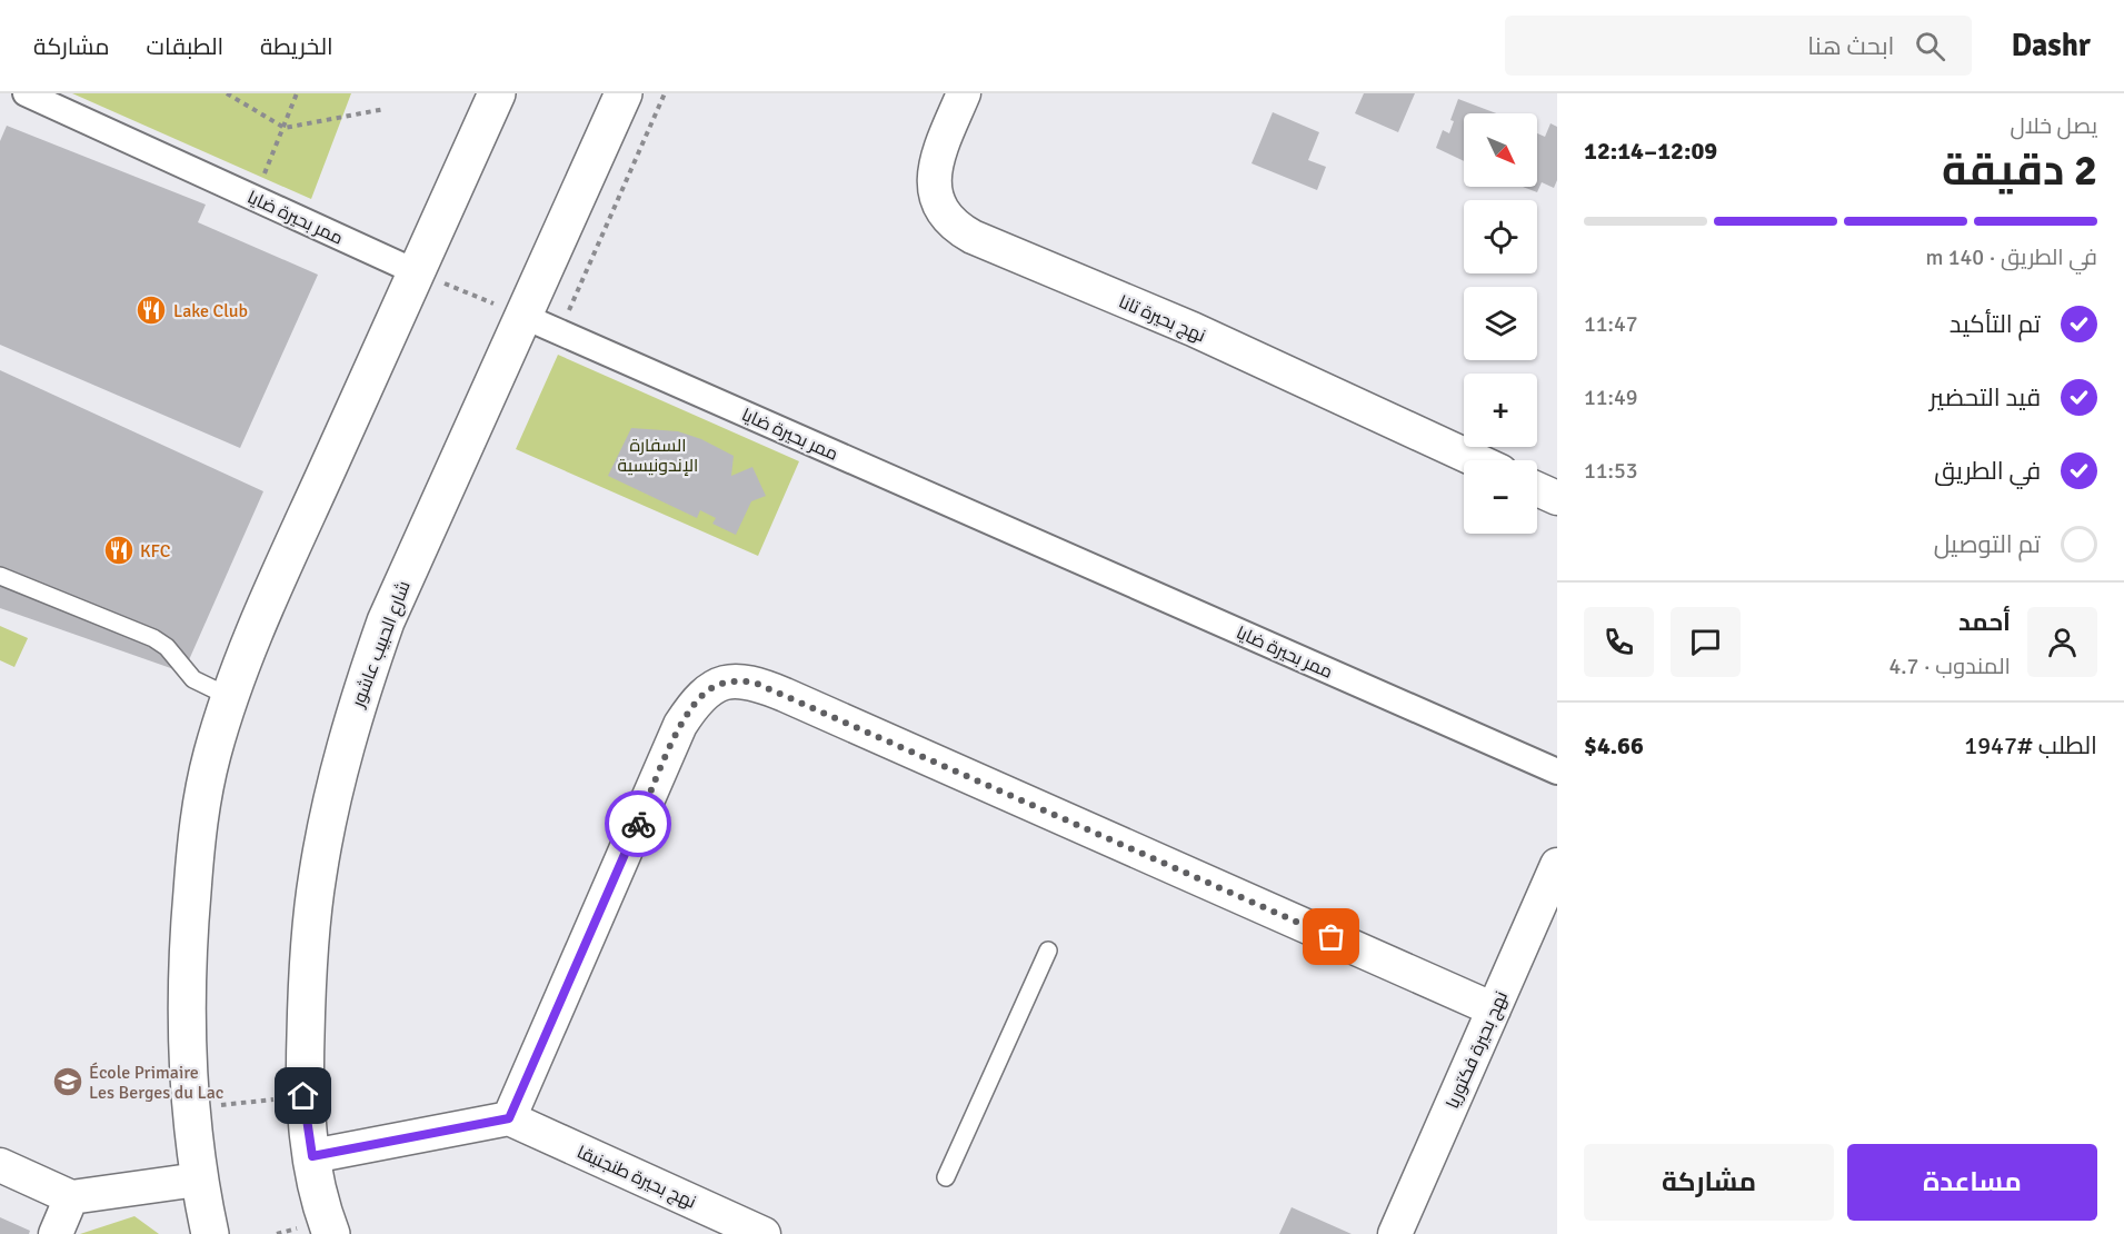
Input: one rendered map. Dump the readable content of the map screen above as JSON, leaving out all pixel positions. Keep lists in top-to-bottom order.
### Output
{
  "streets": {
    "main road": ["شارع الحبيب عاشور"],
    "street": [
      "ممر بحيرة ضايا",
      "نهج بحيرة تانا",
      "نهج بحيرة فكتوريا",
      "نهج بحيرة طنجنيقا"
    ]
  },
  "crossings": [
    ["ممر بحيرة ضايا", "شارع الحبيب عاشور"]
  ],
  "parks": ["السفارة الإندونيسية"],
  "places": {
    "restaurant": ["Lake Club", "KFC"],
    "school or university": ["École Primaire Les Berges du Lac"]
  },
  "north": "bottom right",
  "page": {
    "header": "Dashr",
    "search": "ابحث هنا",
    "nav": ["الخريطة", "الطبقات", "مشاركة"],
    "heading": ["2 دقيقة", "يصل خلال", "12:09–12:14"],
    "panel": [
      "أحمد",
      "المندوب · 4.7",
      "الطلب #1947",
      "$4.66"
    ],
    "map_buttons": ["+", "−"],
    "bar": "في الطريق · 140 m",
    "list": [
      ["تم التأكيد", "11:47"],
      ["قيد التحضير", "11:49"],
      ["في الطريق", "11:53"],
      "تم التوصيل"
    ],
    "buttons": ["مساعدة", "مشاركة"]
  }
}
